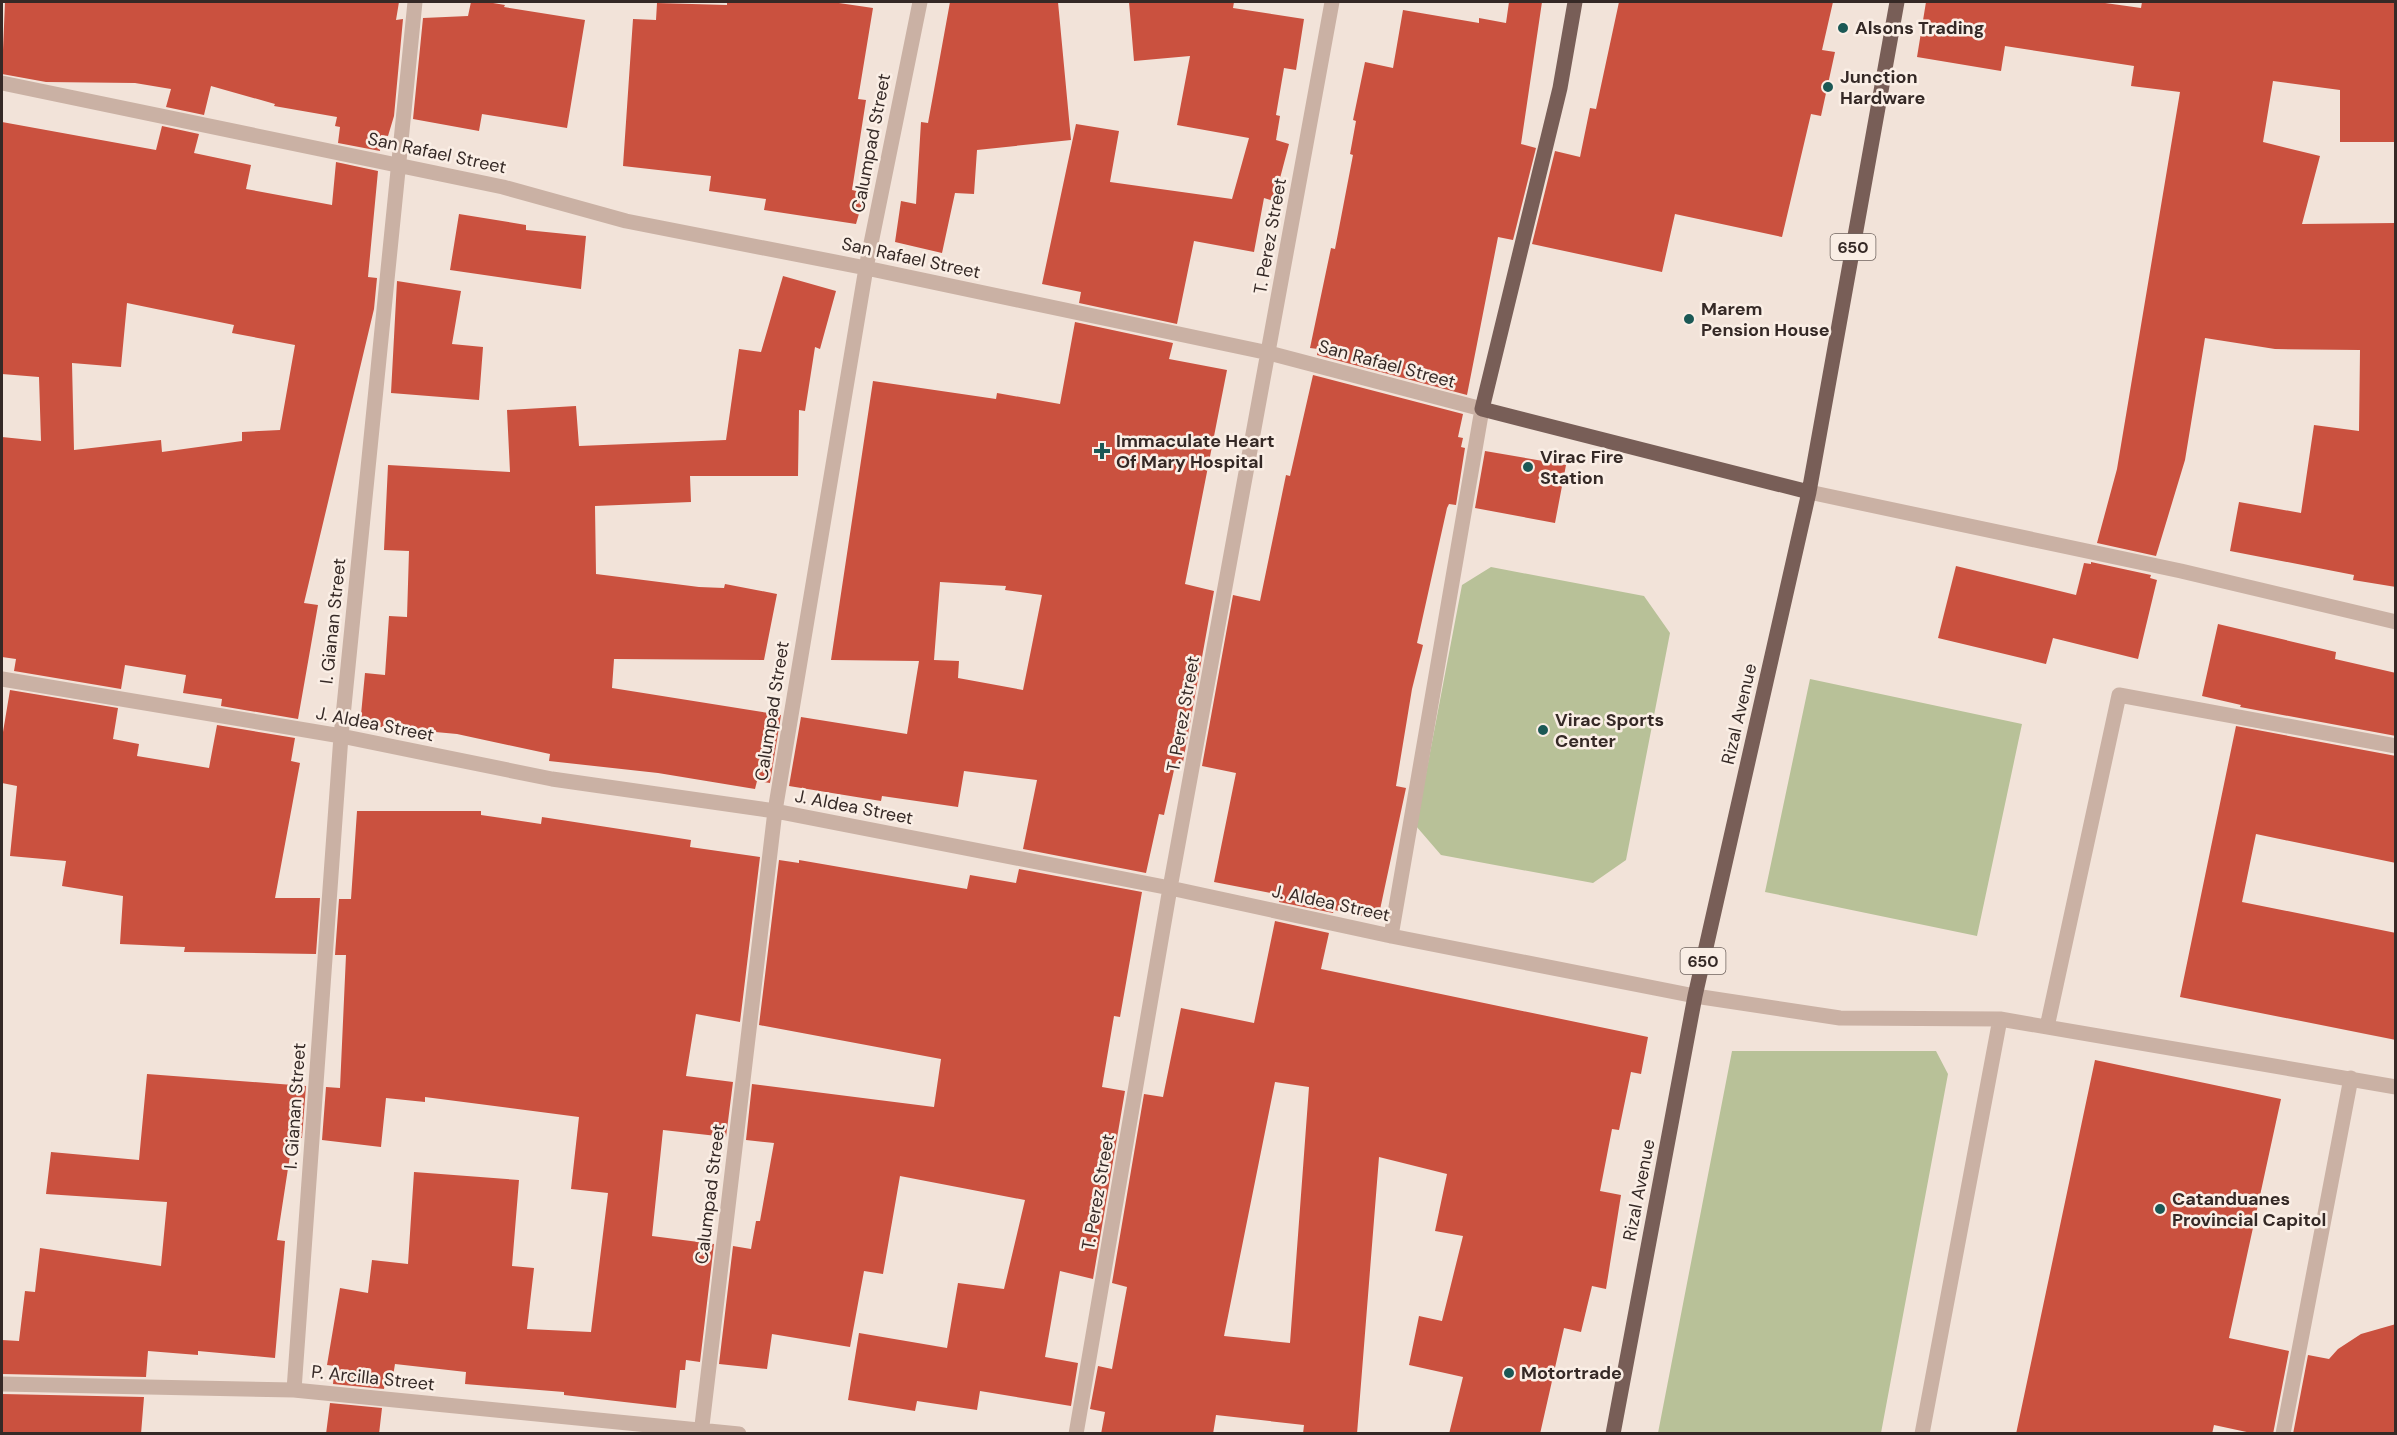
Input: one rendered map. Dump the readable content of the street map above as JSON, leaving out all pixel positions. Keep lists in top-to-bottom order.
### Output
{
  "streets": {
    "main road": ["San Rafael Street", "650", "Rizal Avenue"],
    "street": [
      "Calumpad Street",
      "T. Perez Street",
      "I. Gianan Street",
      "J. Aldea Street",
      "P. Arcilla Street"
    ]
  },
  "crossings": [
    ["Calumpad Street", "San Rafael Street"],
    ["Calumpad Street", "J. Aldea Street"],
    ["Calumpad Street", "P. Arcilla Street"],
    ["San Rafael Street", "T. Perez Street"],
    ["San Rafael Street", "I. Gianan Street"],
    ["San Rafael Street", "Rizal Avenue"],
    ["T. Perez Street", "J. Aldea Street"],
    ["I. Gianan Street", "J. Aldea Street"],
    ["I. Gianan Street", "P. Arcilla Street"],
    ["Rizal Avenue", "J. Aldea Street"]
  ],
  "places": {
    "other": [
      "Alsons Trading",
      "Junction Hardware",
      "Marem Pension House",
      "Virac Fire Station",
      "Virac Sports Center",
      "Catanduanes Provincial Capitol",
      "Motortrade"
    ],
    "health": ["Immaculate Heart Of Mary Hospital"]
  }
}
